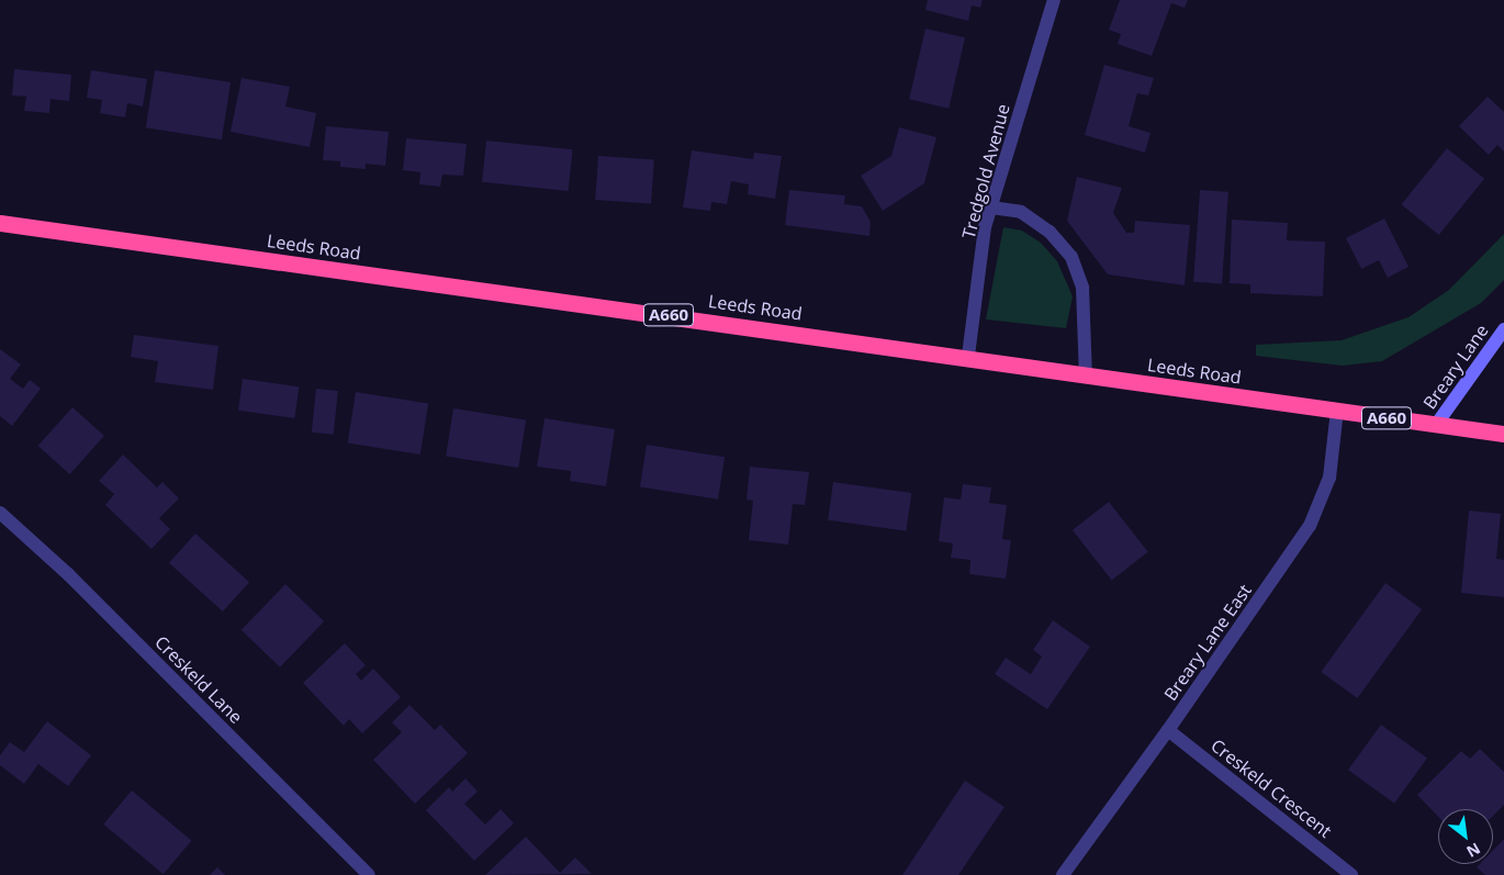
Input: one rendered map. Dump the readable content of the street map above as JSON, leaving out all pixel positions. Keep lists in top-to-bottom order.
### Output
{
  "streets": {
    "highway": ["Leeds Road", "A660"],
    "street": [
      "Tredgold Avenue",
      "Breary Lane",
      "Breary Lane East",
      "Creskeld Lane",
      "Creskeld Crescent"
    ]
  },
  "crossings": [
    ["Tredgold Avenue", "Leeds Road"],
    ["Leeds Road", "Breary Lane"],
    ["Leeds Road", "Breary Lane East"],
    ["Breary Lane East", "Creskeld Crescent"]
  ],
  "north": "bottom right"
}
